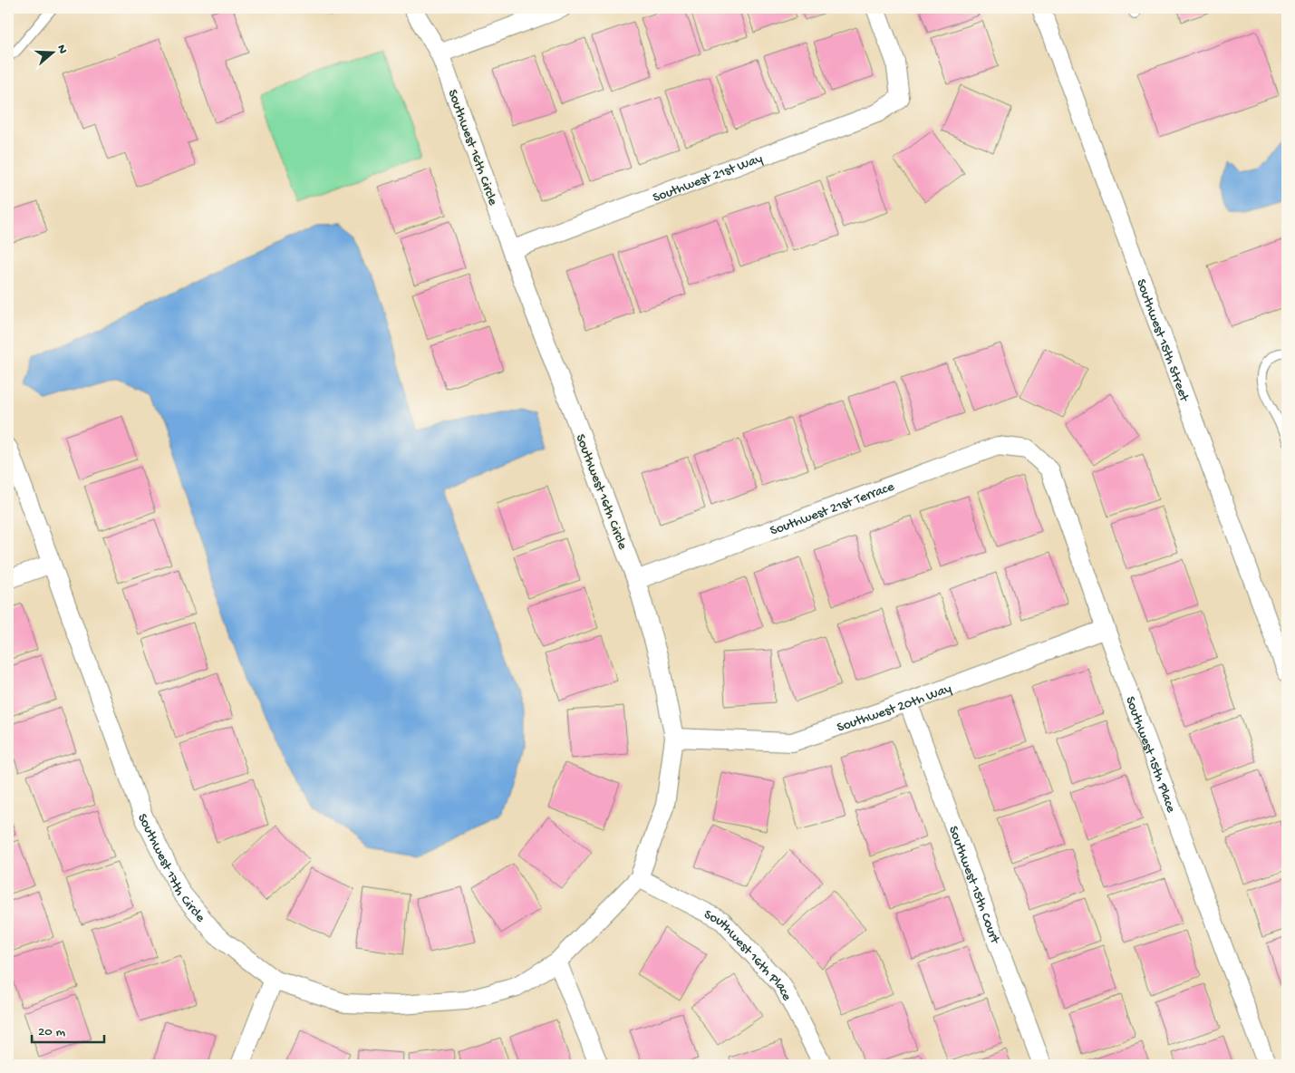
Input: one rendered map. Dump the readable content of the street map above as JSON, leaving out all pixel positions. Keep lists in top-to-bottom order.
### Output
{
  "streets": {
    "street": [
      "Southwest 16th Circle",
      "Southwest 21st Way",
      "Southwest 15th Street",
      "Southwest 21st Terrace",
      "Southwest 20th Way",
      "Southwest 15th Place",
      "Southwest 17th Circle",
      "Southwest 15th Court",
      "Southwest 16th Place"
    ]
  },
  "crossings": [
    ["Southwest 16th Circle", "Southwest 21st Way"],
    ["Southwest 16th Circle", "Southwest 21st Terrace"],
    ["Southwest 16th Circle", "Southwest 20th Way"],
    ["Southwest 16th Circle", "Southwest 17th Circle"],
    ["Southwest 16th Circle", "Southwest 16th Place"],
    ["Southwest 21st Terrace", "Southwest 15th Place"],
    ["Southwest 20th Way", "Southwest 15th Place"],
    ["Southwest 20th Way", "Southwest 15th Court"]
  ],
  "scale_bar": "20 m",
  "north": "right"
}
